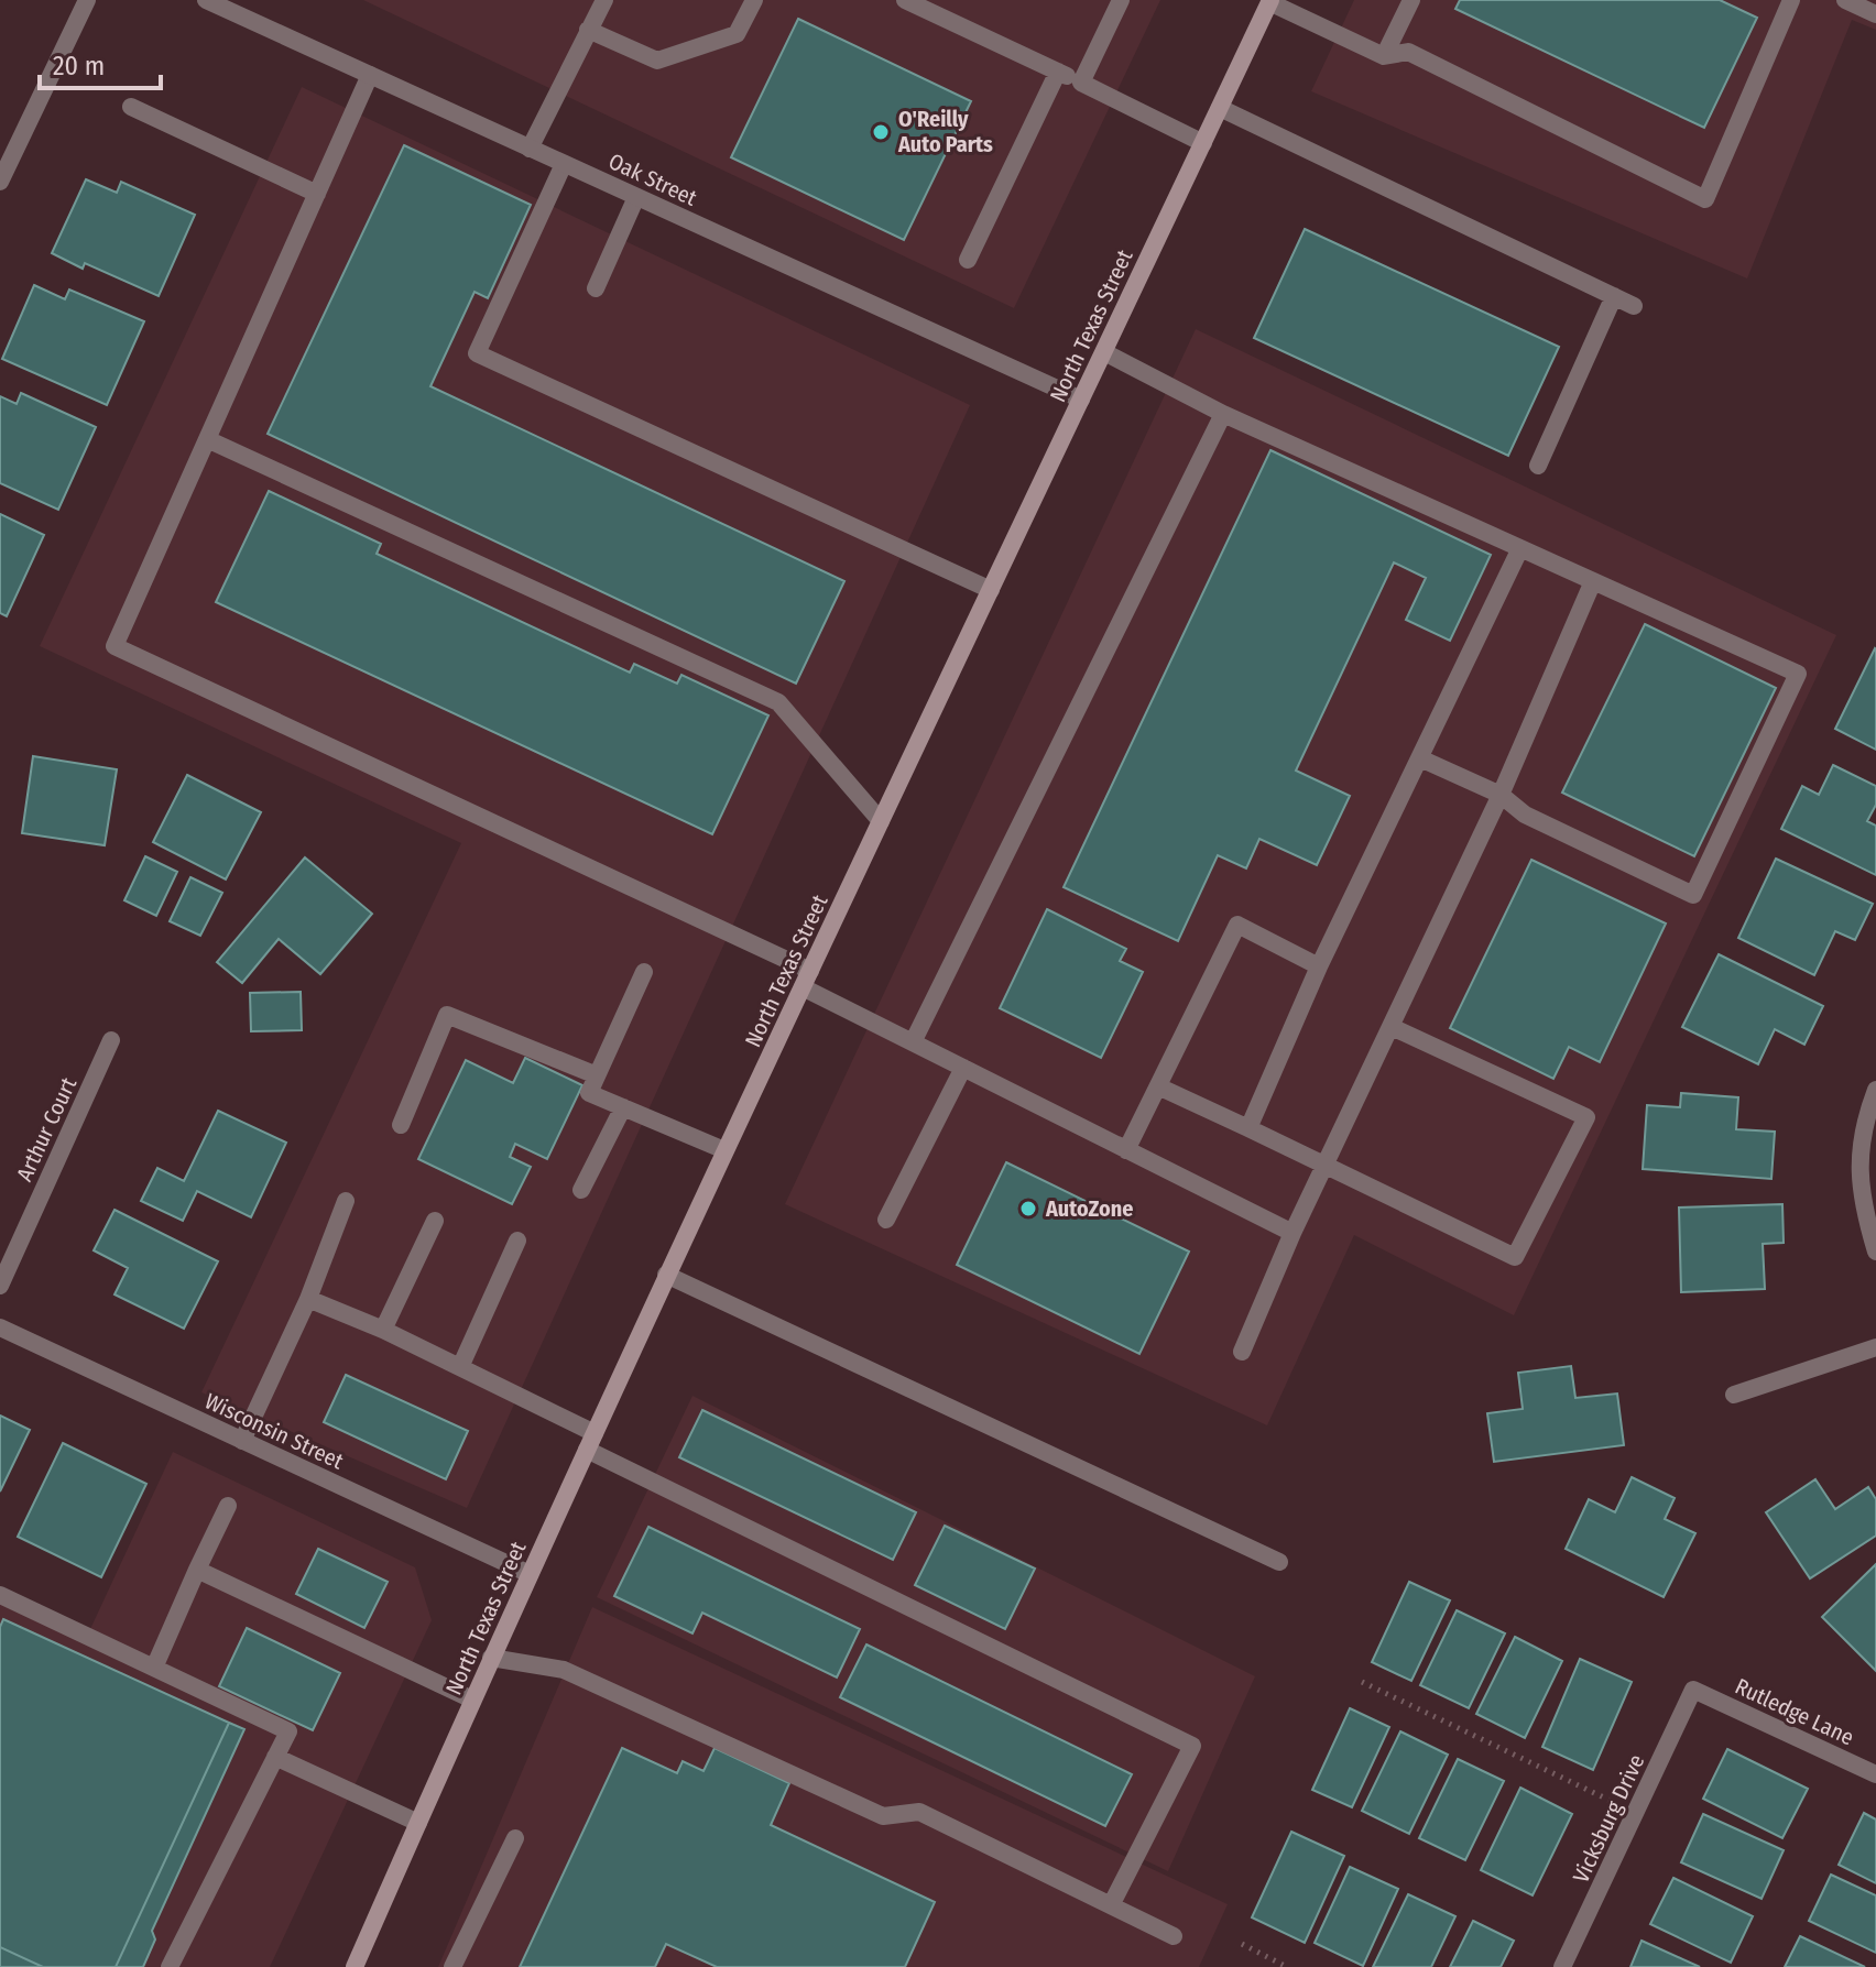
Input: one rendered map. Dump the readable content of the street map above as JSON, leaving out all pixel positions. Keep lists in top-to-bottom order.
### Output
{
  "streets": {
    "main road": ["North Texas Street"],
    "street": [
      "Oak Street",
      "Arthur Court",
      "Wisconsin Street",
      "Rutledge Lane",
      "Vicksburg Drive"
    ]
  },
  "crossings": [
    ["Oak Street", "North Texas Street"],
    ["North Texas Street", "Wisconsin Street"],
    ["Rutledge Lane", "Vicksburg Drive"]
  ],
  "places": ["O'Reilly Auto Parts", "AutoZone"],
  "scale_bar": "20 m"
}
